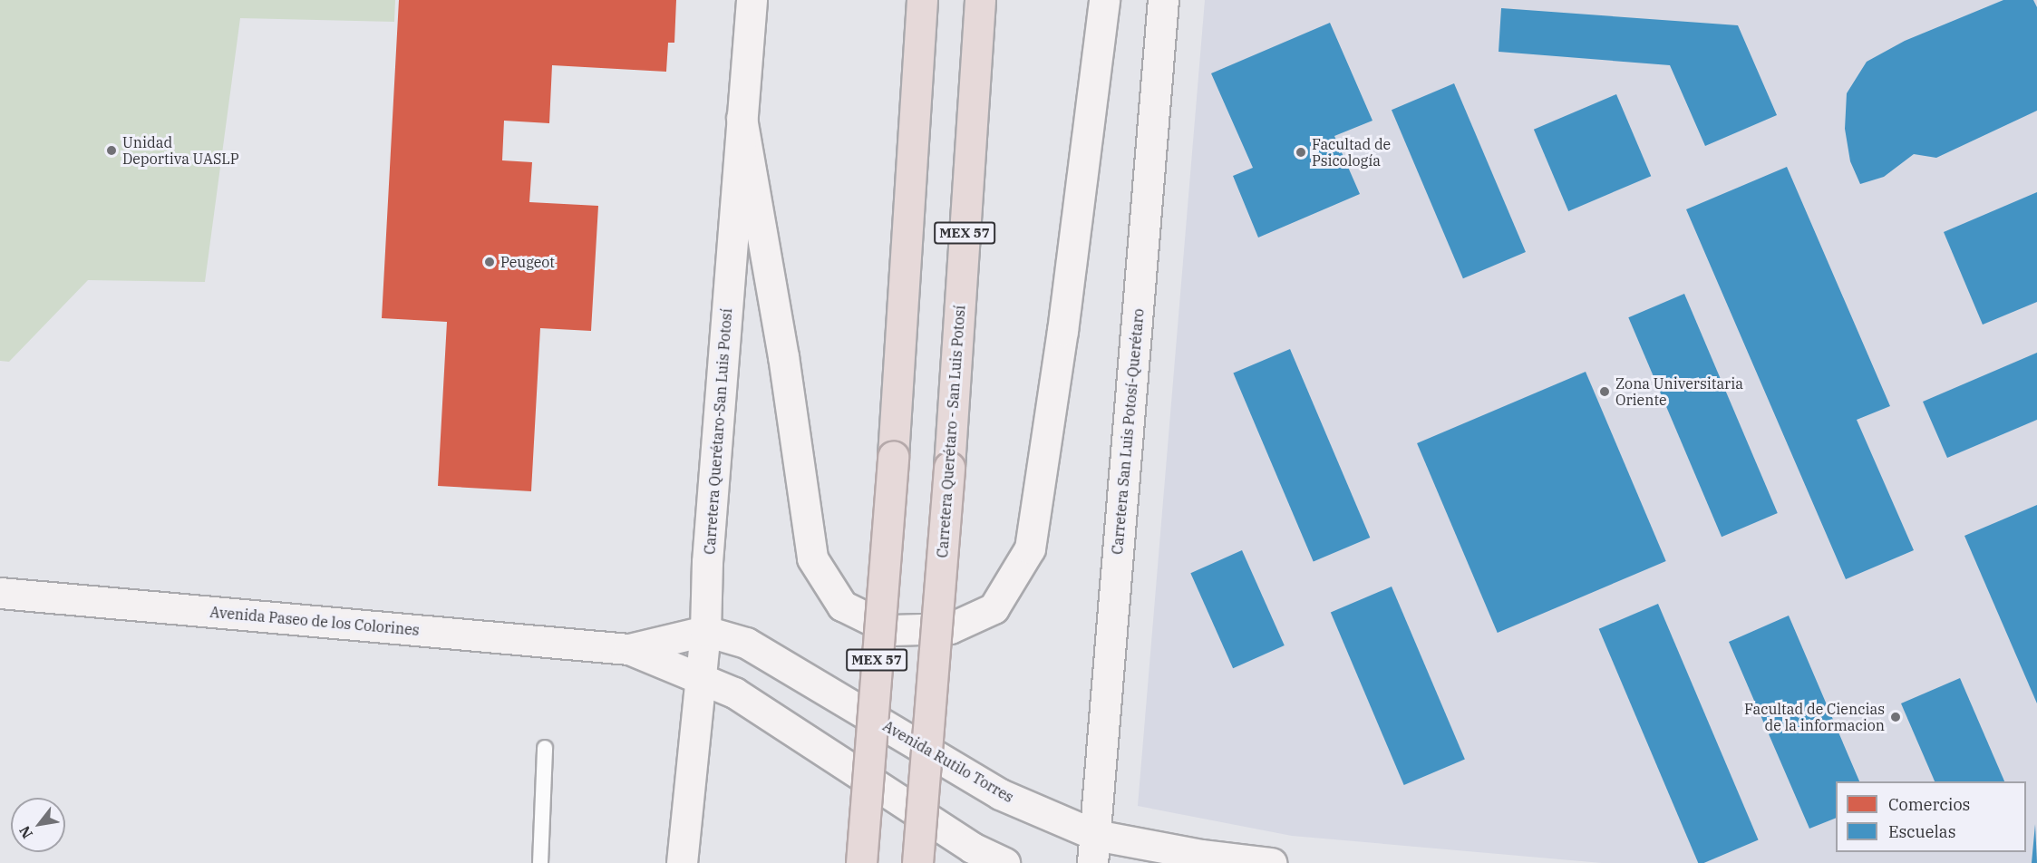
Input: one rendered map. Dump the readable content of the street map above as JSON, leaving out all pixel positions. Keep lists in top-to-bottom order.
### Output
{
  "streets": {
    "highway": ["MEX 57", "Carretera Querétaro - San Luis Potosí"],
    "main road": [
      "Carretera Querétaro-San Luis Potosí",
      "Carretera San Luis Potosí-Querétaro",
      "Avenida Paseo de los Colorines",
      "Avenida Rutilo Torres"
    ]
  },
  "crossings": [
    ["Carretera Querétaro-San Luis Potosí", "Avenida Paseo de los Colorines"],
    ["Carretera Querétaro-San Luis Potosí", "Avenida Rutilo Torres"],
    ["Carretera San Luis Potosí-Querétaro", "Avenida Rutilo Torres"],
    ["Avenida Paseo de los Colorines", "Avenida Rutilo Torres"]
  ],
  "places": [
    "Unidad Deportiva UASLP",
    "Facultad de Psicología",
    "Peugeot",
    "Zona Universitaria Oriente",
    "Facultad de Ciencias de la informacion"
  ],
  "legend": ["Comercios", "Escuelas"],
  "north": "bottom left"
}
